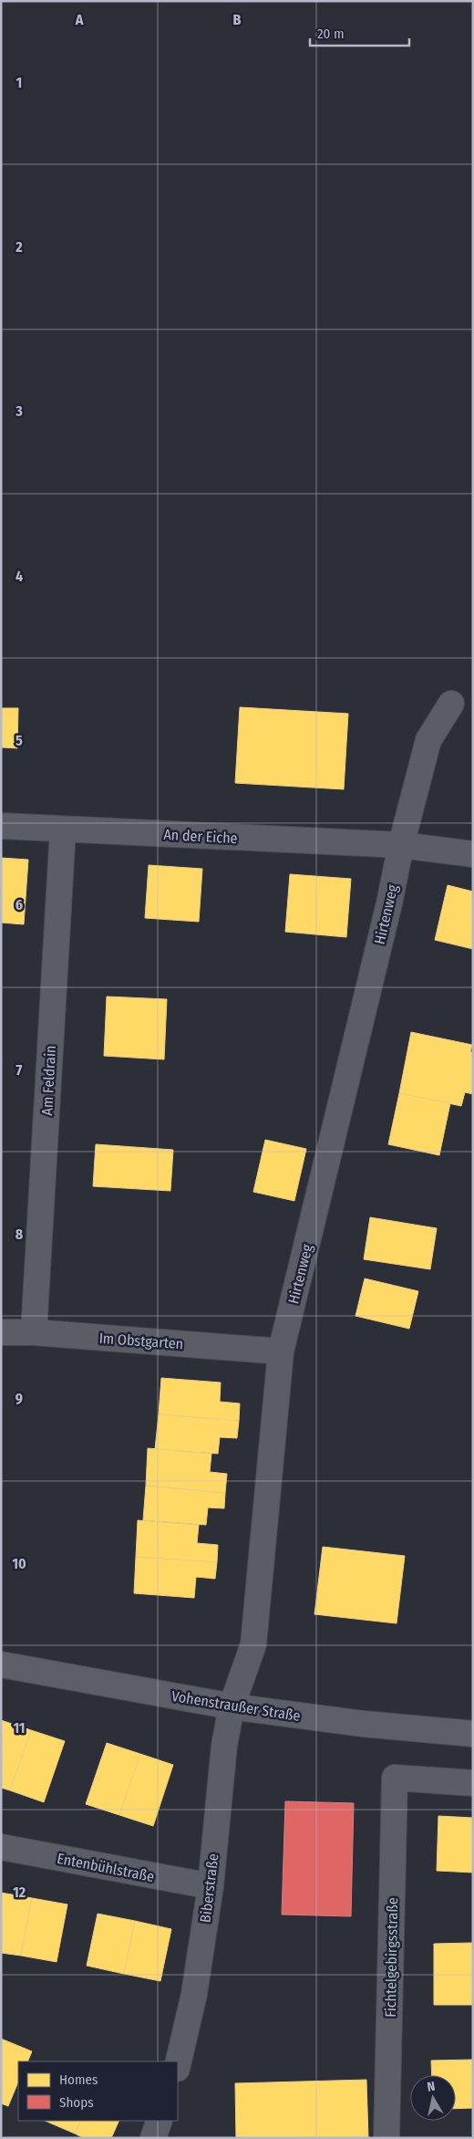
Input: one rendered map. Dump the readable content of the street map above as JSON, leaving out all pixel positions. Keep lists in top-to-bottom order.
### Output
{
  "streets": {
    "main road": ["Vohenstraußer Straße"],
    "street": [
      "An der Eiche",
      "Hirtenweg",
      "Am Feldrain",
      "Im Obstgarten",
      "Entenbühlstraße",
      "Biberstraße",
      "Fichtelgebirgsstraße"
    ]
  },
  "crossings": [
    ["An der Eiche", "Hirtenweg"],
    ["An der Eiche", "Am Feldrain"],
    ["Hirtenweg", "Im Obstgarten"],
    ["Hirtenweg", "Vohenstraußer Straße"],
    ["Hirtenweg", "Biberstraße"],
    ["Am Feldrain", "Im Obstgarten"],
    ["Vohenstraußer Straße", "Biberstraße"],
    ["Entenbühlstraße", "Biberstraße"]
  ],
  "legend": ["Homes", "Shops"],
  "scale_bar": "20 m",
  "north": "top",
  "grid": {
    "columns": ["A", "B"],
    "rows": [
      "1",
      "2",
      "3",
      "4",
      "5",
      "6",
      "7",
      "8",
      "9",
      "10",
      "11",
      "12"
    ]
  }
}
